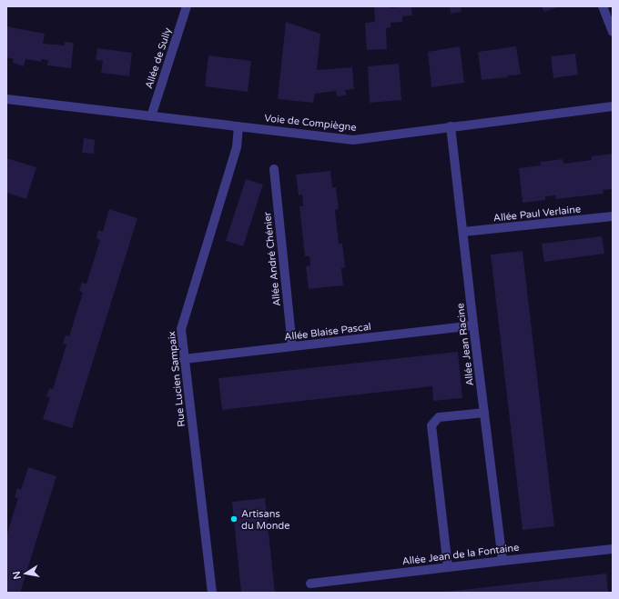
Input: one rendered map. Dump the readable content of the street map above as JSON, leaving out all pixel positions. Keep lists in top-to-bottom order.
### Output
{
  "streets": {
    "street": [
      "Allée de Sully",
      "Voie de Compiègne",
      "Allée Paul Verlaine",
      "Allée André Chénier",
      "Allée Blaise Pascal",
      "Allée Jean Racine",
      "Rue Lucien Sampaix",
      "Allée Jean de la Fontaine"
    ]
  },
  "crossings": [
    ["Allée de Sully", "Voie de Compiègne"],
    ["Voie de Compiègne", "Allée Jean Racine"],
    ["Voie de Compiègne", "Rue Lucien Sampaix"],
    ["Allée Paul Verlaine", "Allée Jean Racine"],
    ["Allée André Chénier", "Allée Blaise Pascal"],
    ["Allée Blaise Pascal", "Allée Jean Racine"],
    ["Allée Blaise Pascal", "Rue Lucien Sampaix"],
    ["Allée Jean Racine", "Allée Jean de la Fontaine"]
  ],
  "places": ["Artisans du Monde"],
  "north": "left"
}
